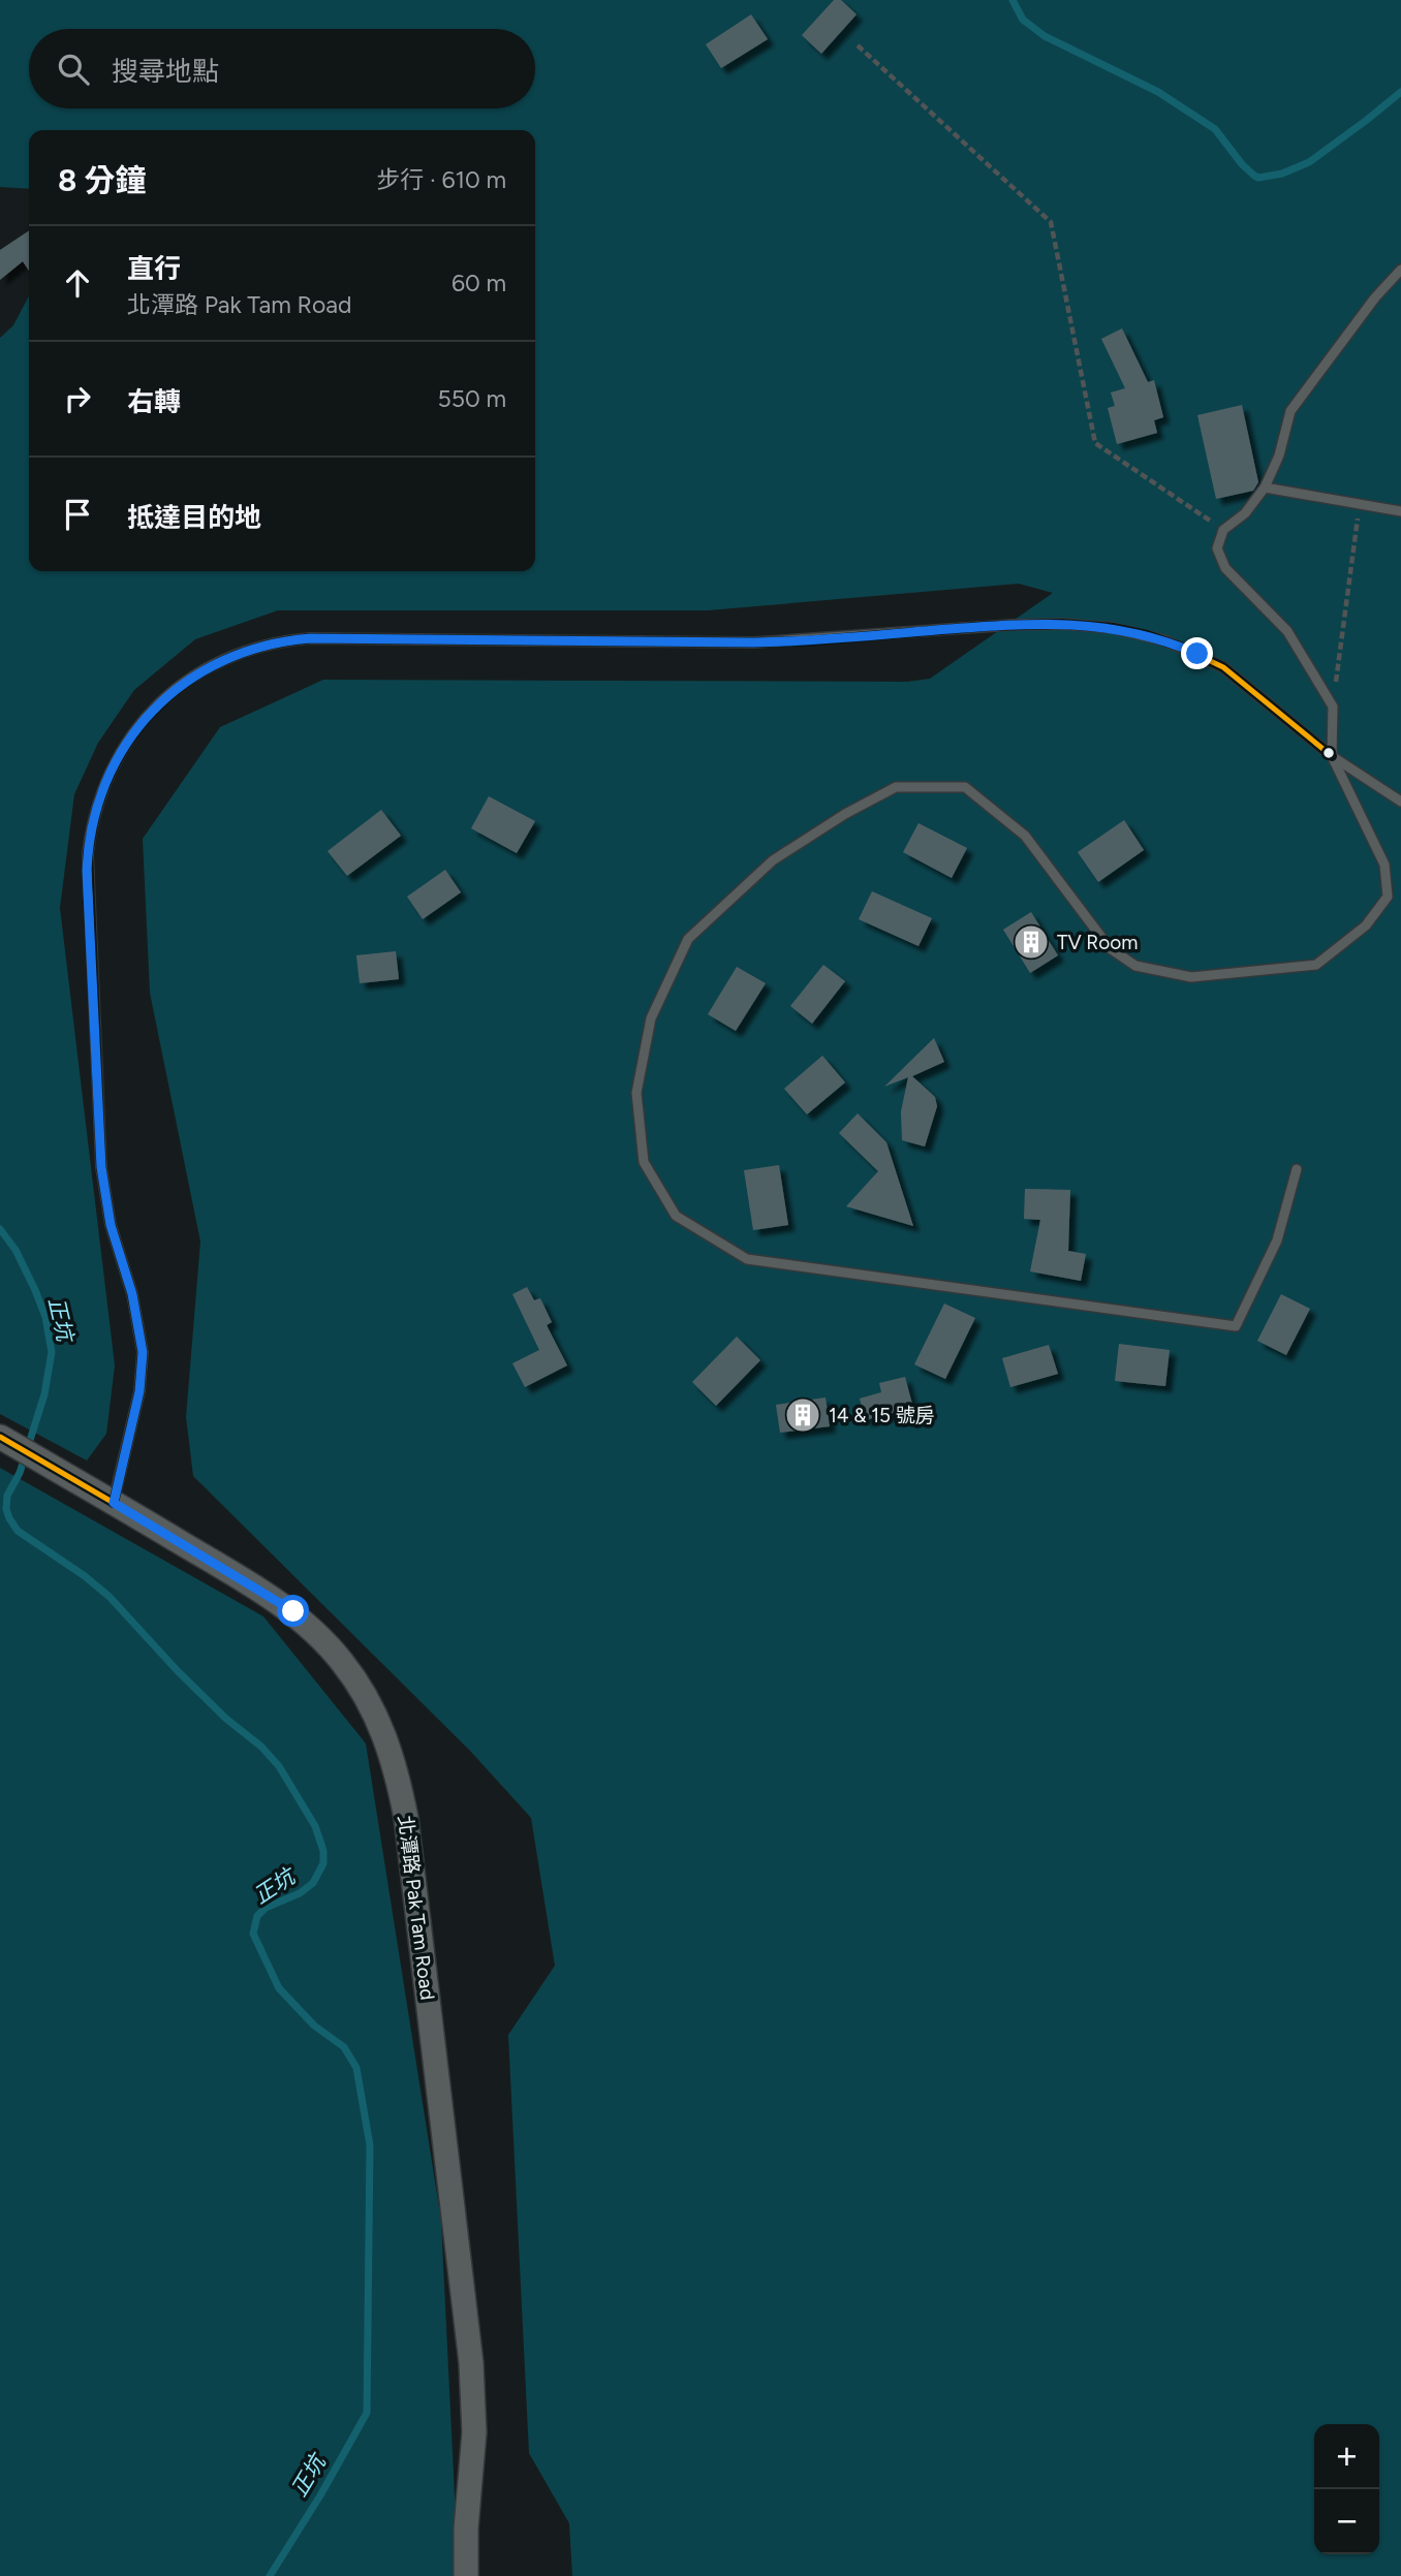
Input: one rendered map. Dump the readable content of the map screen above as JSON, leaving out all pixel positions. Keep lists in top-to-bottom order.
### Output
{
  "streets": {
    "street": ["北潭路 Pak Tam Road"]
  },
  "water": ["正坑"],
  "places": {
    "building": ["TV Room", "14 & 15 號房"]
  },
  "page": {
    "search": "搜尋地點",
    "heading": ["8 分鐘", "步行 · 610 m"],
    "list": [
      ["直行", "北潭路 Pak Tam Road", "60 m"],
      ["右轉", "550 m"],
      "抵達目的地"
    ],
    "map_buttons": ["+", "−"]
  }
}
